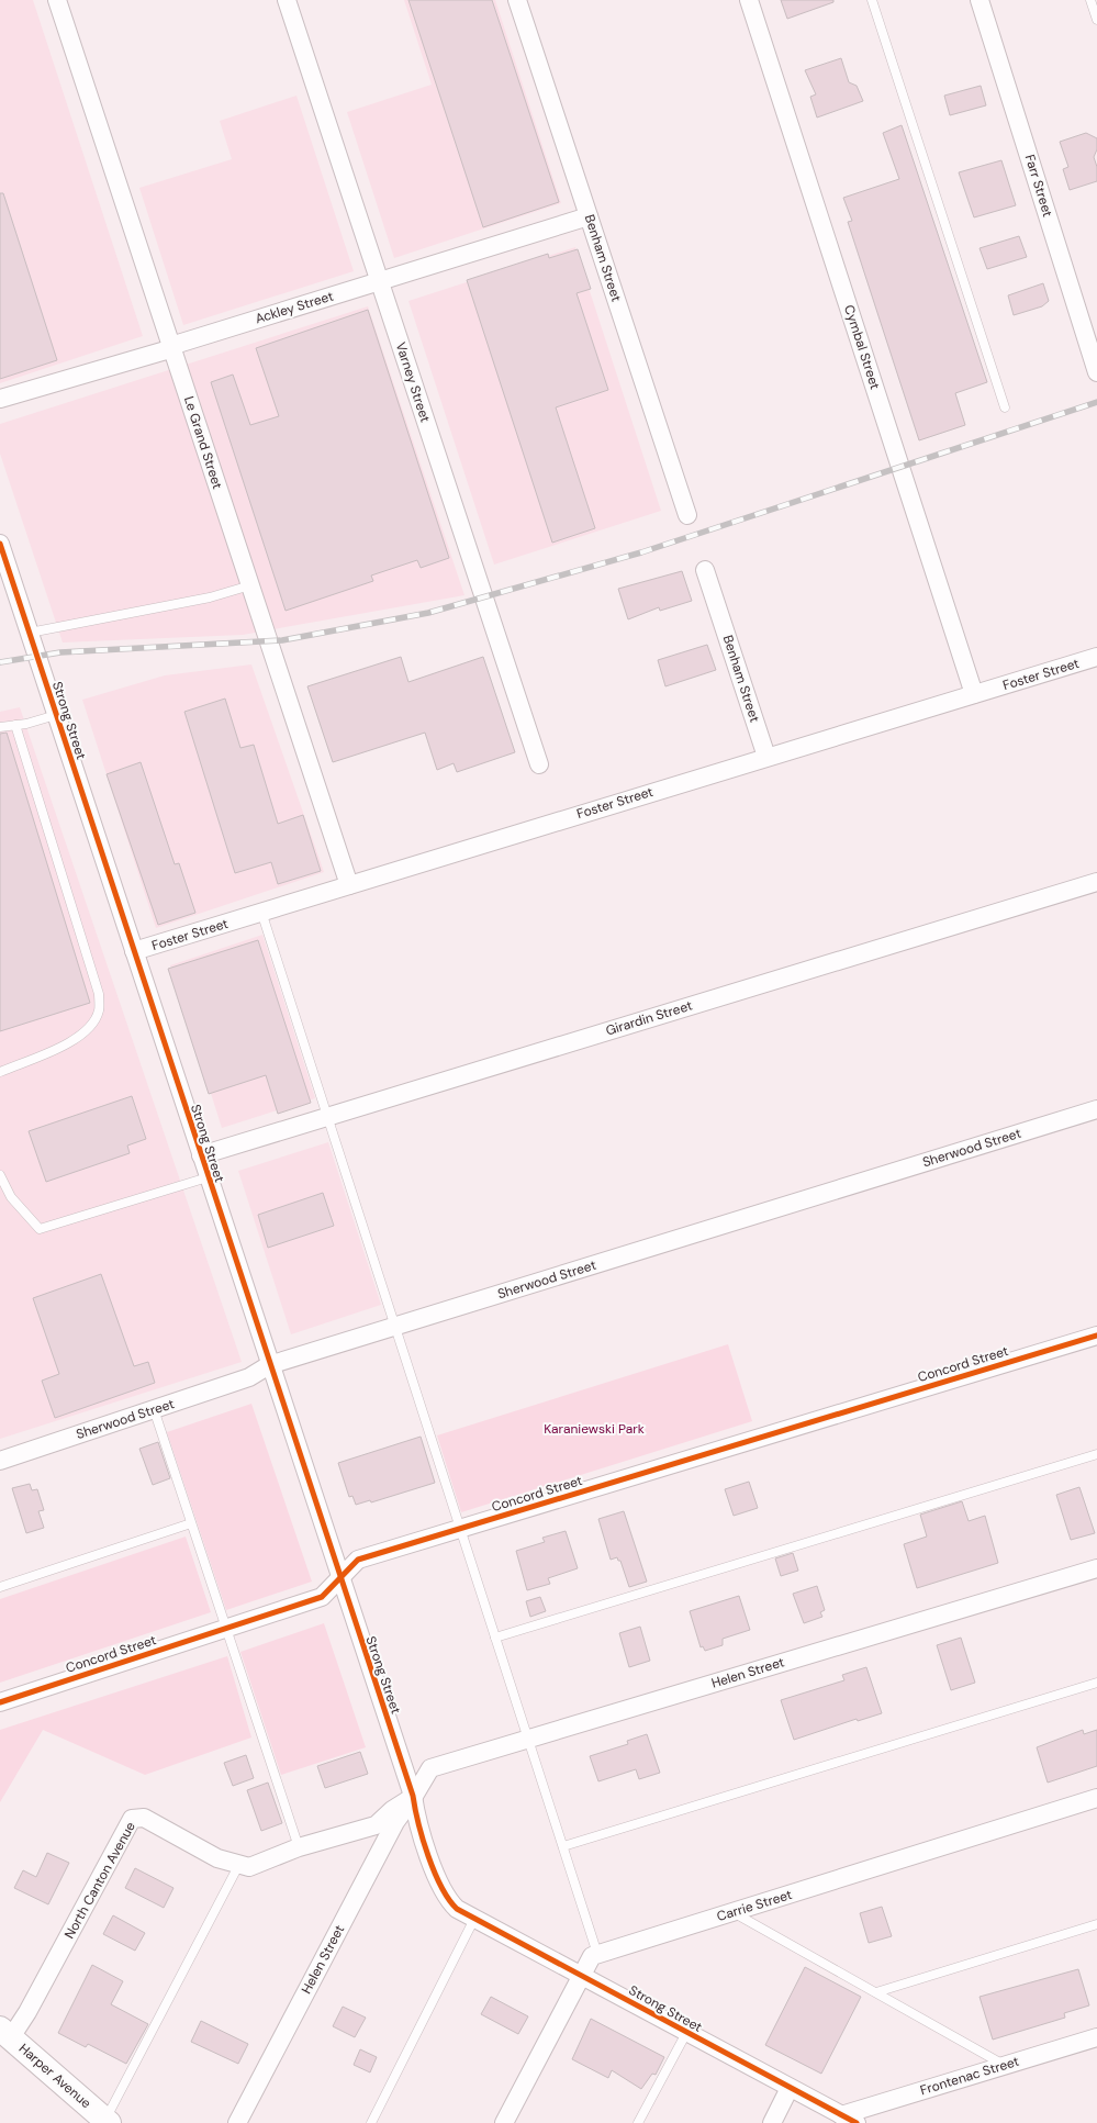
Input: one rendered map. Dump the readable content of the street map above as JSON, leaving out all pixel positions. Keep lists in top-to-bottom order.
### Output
{
  "streets": {
    "street": [
      "Farr Street",
      "Benham Street",
      "Ackley Street",
      "Cymbal Street",
      "Varney Street",
      "Le Grand Street",
      "Foster Street",
      "Strong Street",
      "Girardin Street",
      "Sherwood Street",
      "Concord Street",
      "Helen Street",
      "North Canton Avenue",
      "Carrie Street",
      "Harper Avenue",
      "Frontenac Street"
    ]
  },
  "crossings": [
    ["Benham Street", "Ackley Street"],
    ["Benham Street", "Foster Street"],
    ["Ackley Street", "Varney Street"],
    ["Ackley Street", "Le Grand Street"],
    ["Cymbal Street", "Foster Street"],
    ["Le Grand Street", "Foster Street"],
    ["Foster Street", "Strong Street"],
    ["Strong Street", "Girardin Street"],
    ["Strong Street", "Sherwood Street"],
    ["Strong Street", "Concord Street"],
    ["Strong Street", "Helen Street"],
    ["Strong Street", "North Canton Avenue"],
    ["Strong Street", "Frontenac Street"],
    ["Helen Street", "North Canton Avenue"],
    ["North Canton Avenue", "Harper Avenue"]
  ],
  "parks": ["Karaniewski Park"]
}
